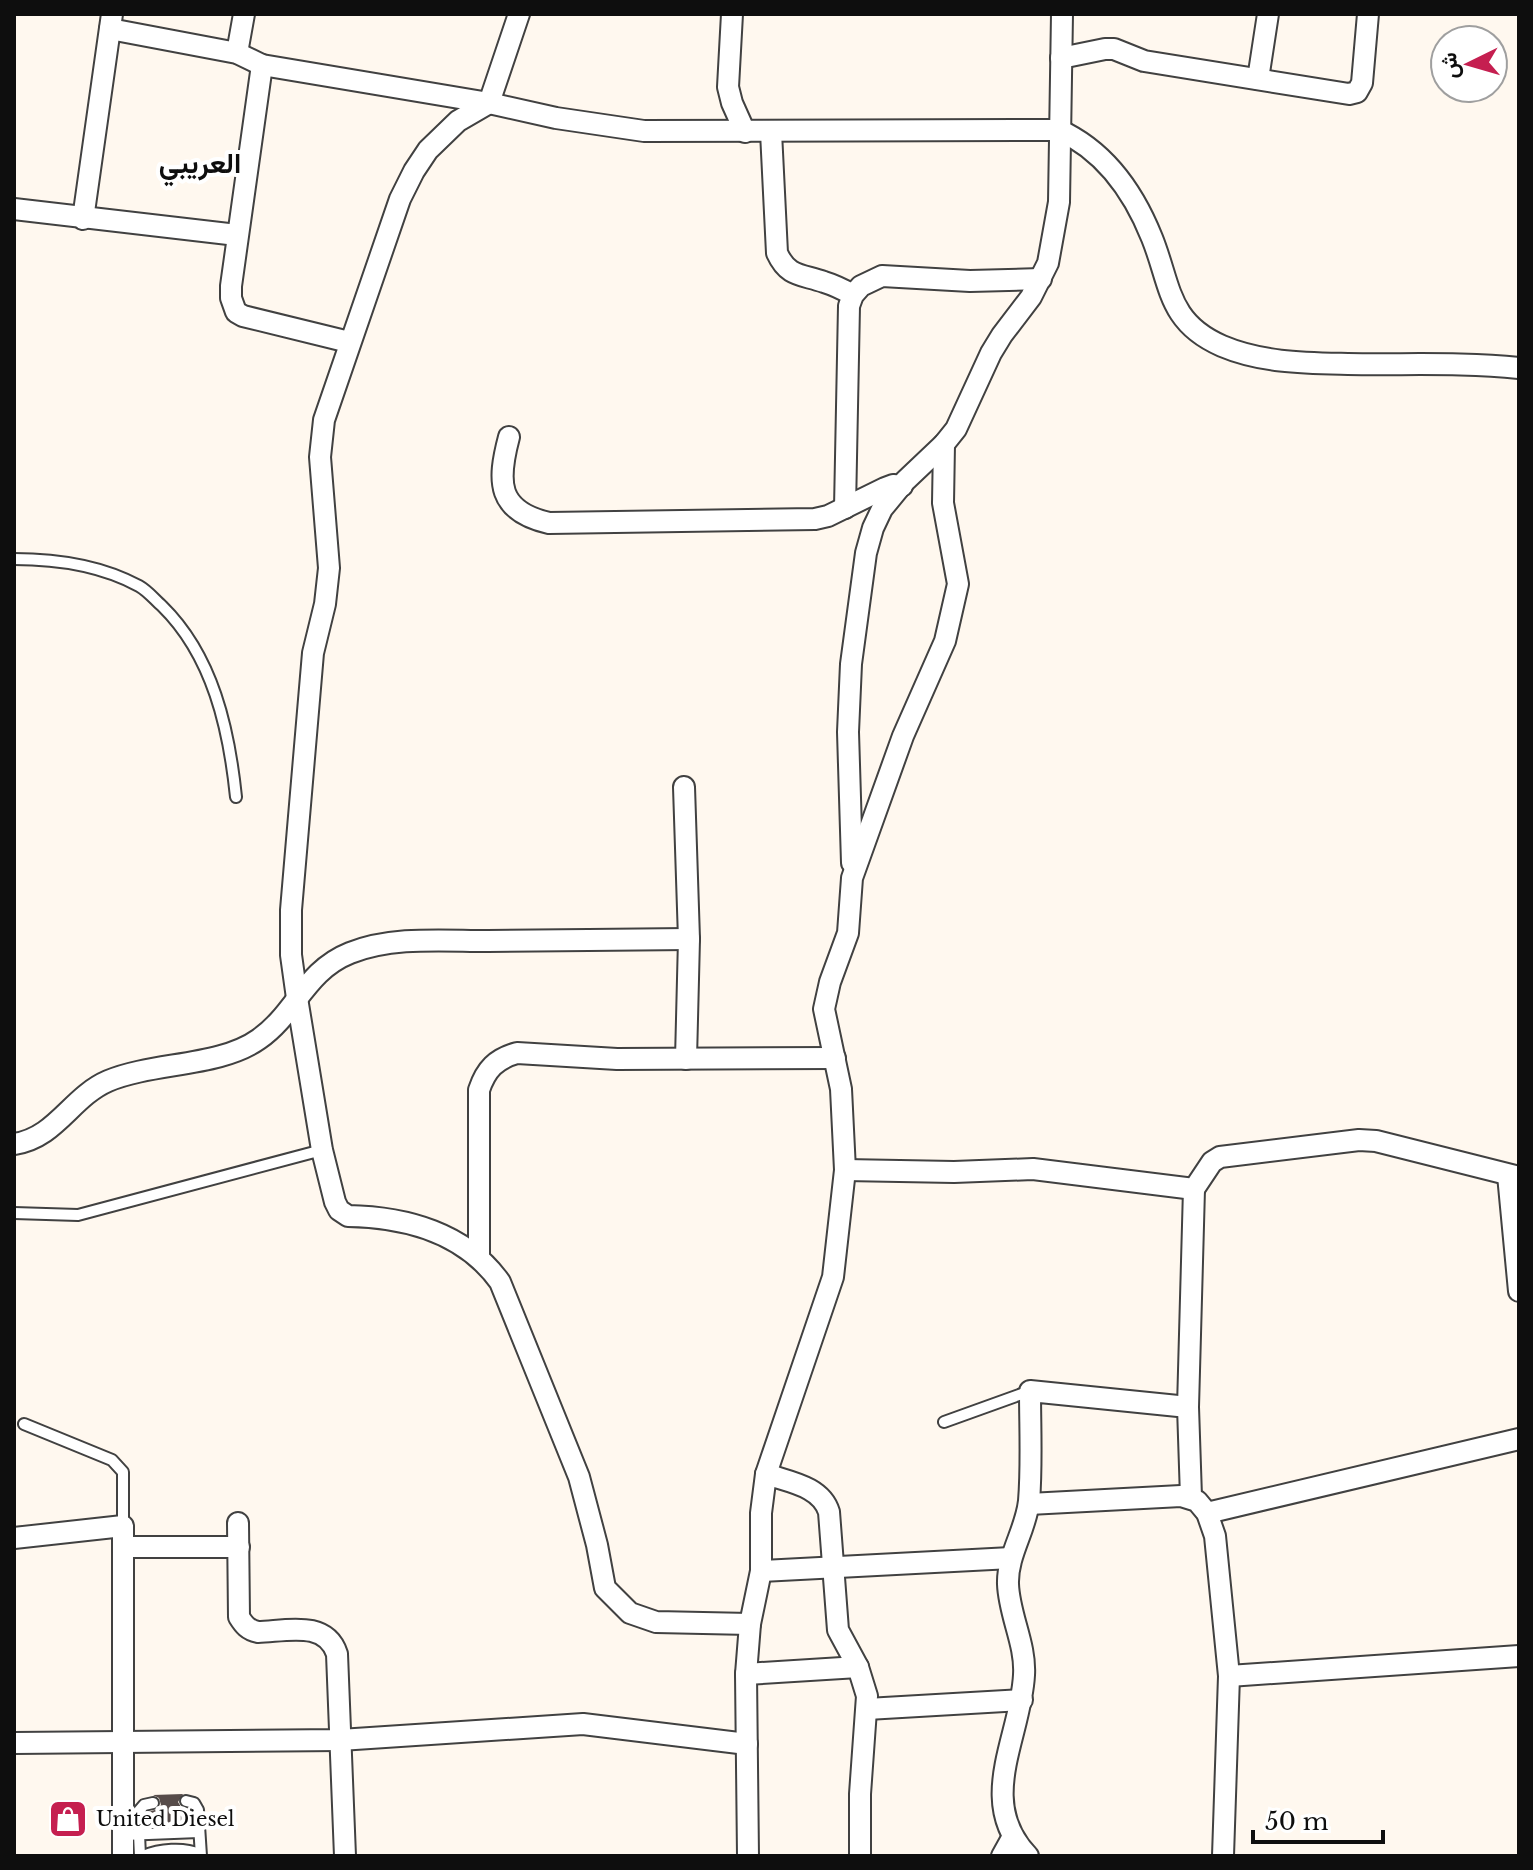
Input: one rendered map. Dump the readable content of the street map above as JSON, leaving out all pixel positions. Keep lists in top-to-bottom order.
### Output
{
  "districts": ["العريبي"],
  "places": {
    "shop": ["United Diesel"]
  },
  "scale_bar": "50 m",
  "north": "left"
}
